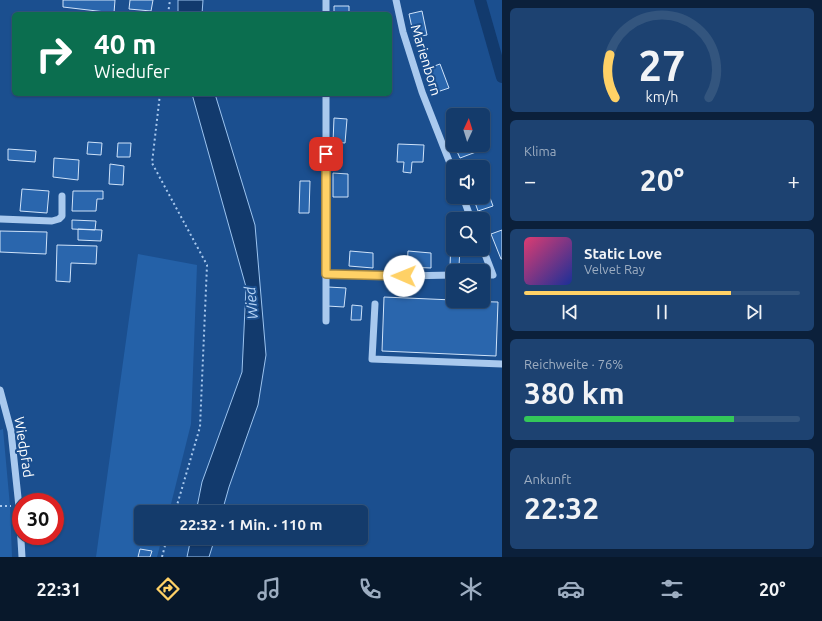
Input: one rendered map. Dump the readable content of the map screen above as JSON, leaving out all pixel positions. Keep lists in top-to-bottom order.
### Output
{
  "streets": {
    "street": ["Marienborn", "Wiedpfad"]
  },
  "water": ["Wied"],
  "north": "top",
  "page": {
    "turn": ["40 m", "Wiedufer"],
    "tile": [
      "Klima",
      ["Reichweite · 76%", "380 km"],
      ["Ankunft", "22:32"]
    ],
    "heat": ["−", "20°", "+"],
    "song": ["Static Love", "Velvet Ray"],
    "limit": "30",
    "trip": "22:32 · 1 Min. · 110 m",
    "tabs": ["22:31", "20°"],
    "gauge": ["27", "km/h"]
  }
}
